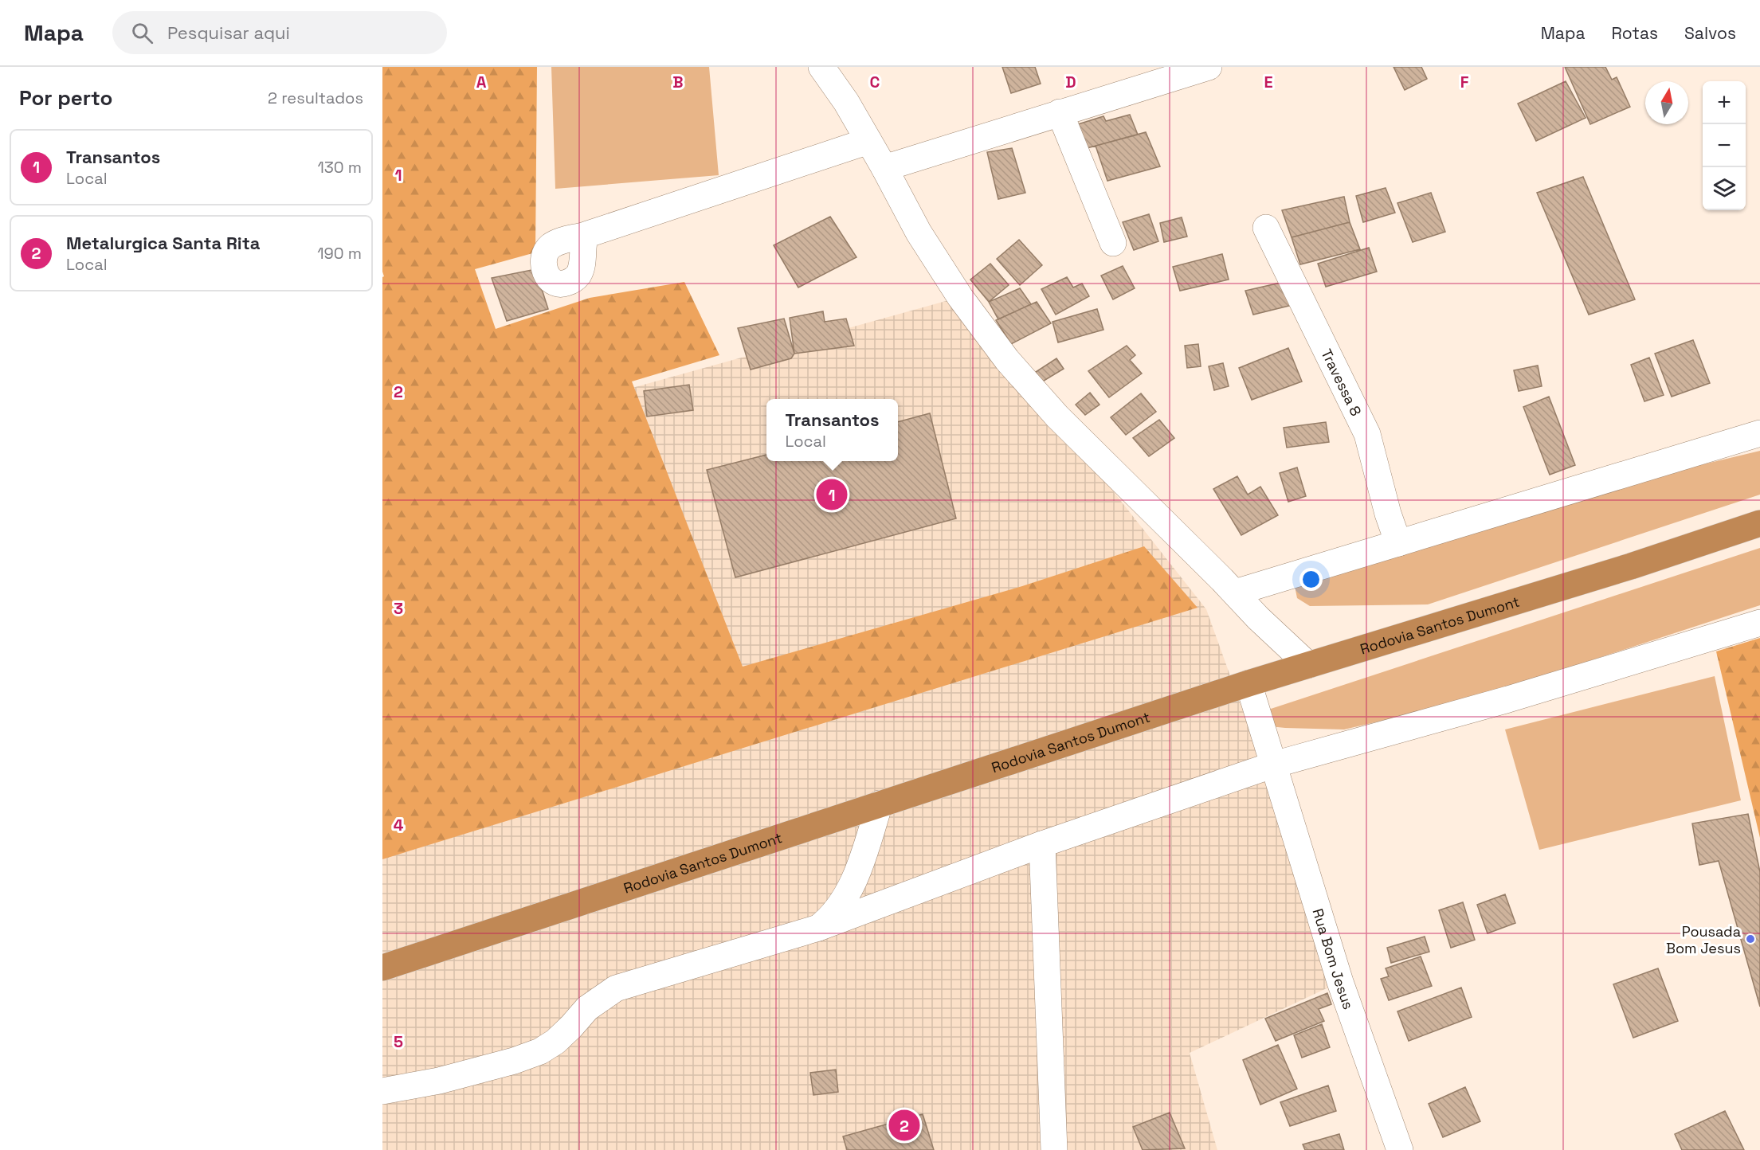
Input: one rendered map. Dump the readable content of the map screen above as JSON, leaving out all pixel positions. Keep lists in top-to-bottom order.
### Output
{
  "streets": {
    "highway": ["Rodovia Santos Dumont"],
    "street": ["Travessa 8", "Rua Bom Jesus"]
  },
  "crossings": [
    ["Rodovia Santos Dumont", "Rua Bom Jesus"]
  ],
  "places": ["Pousada Bom Jesus"],
  "north": "top",
  "page": {
    "header": "Mapa",
    "search": "Pesquisar aqui",
    "nav": ["Mapa", "Rotas", "Salvos"],
    "heading": ["Por perto", "2 resultados"],
    "map_buttons": ["+", "−"],
    "list": [
      {
        "mark": "1",
        "name": "Transantos",
        "note": "Local",
        "value": "130 m"
      },
      {
        "mark": "2",
        "name": "Metalurgica Santa Rita",
        "note": "Local",
        "value": "190 m"
      }
    ],
    "popup": ["Transantos", "Local"],
    "pins": ["1", "2"]
  },
  "grid": {
    "columns": [
      "A",
      "B",
      "C",
      "D",
      "E",
      "F"
    ],
    "rows": [
      "1",
      "2",
      "3",
      "4",
      "5"
    ]
  }
}
